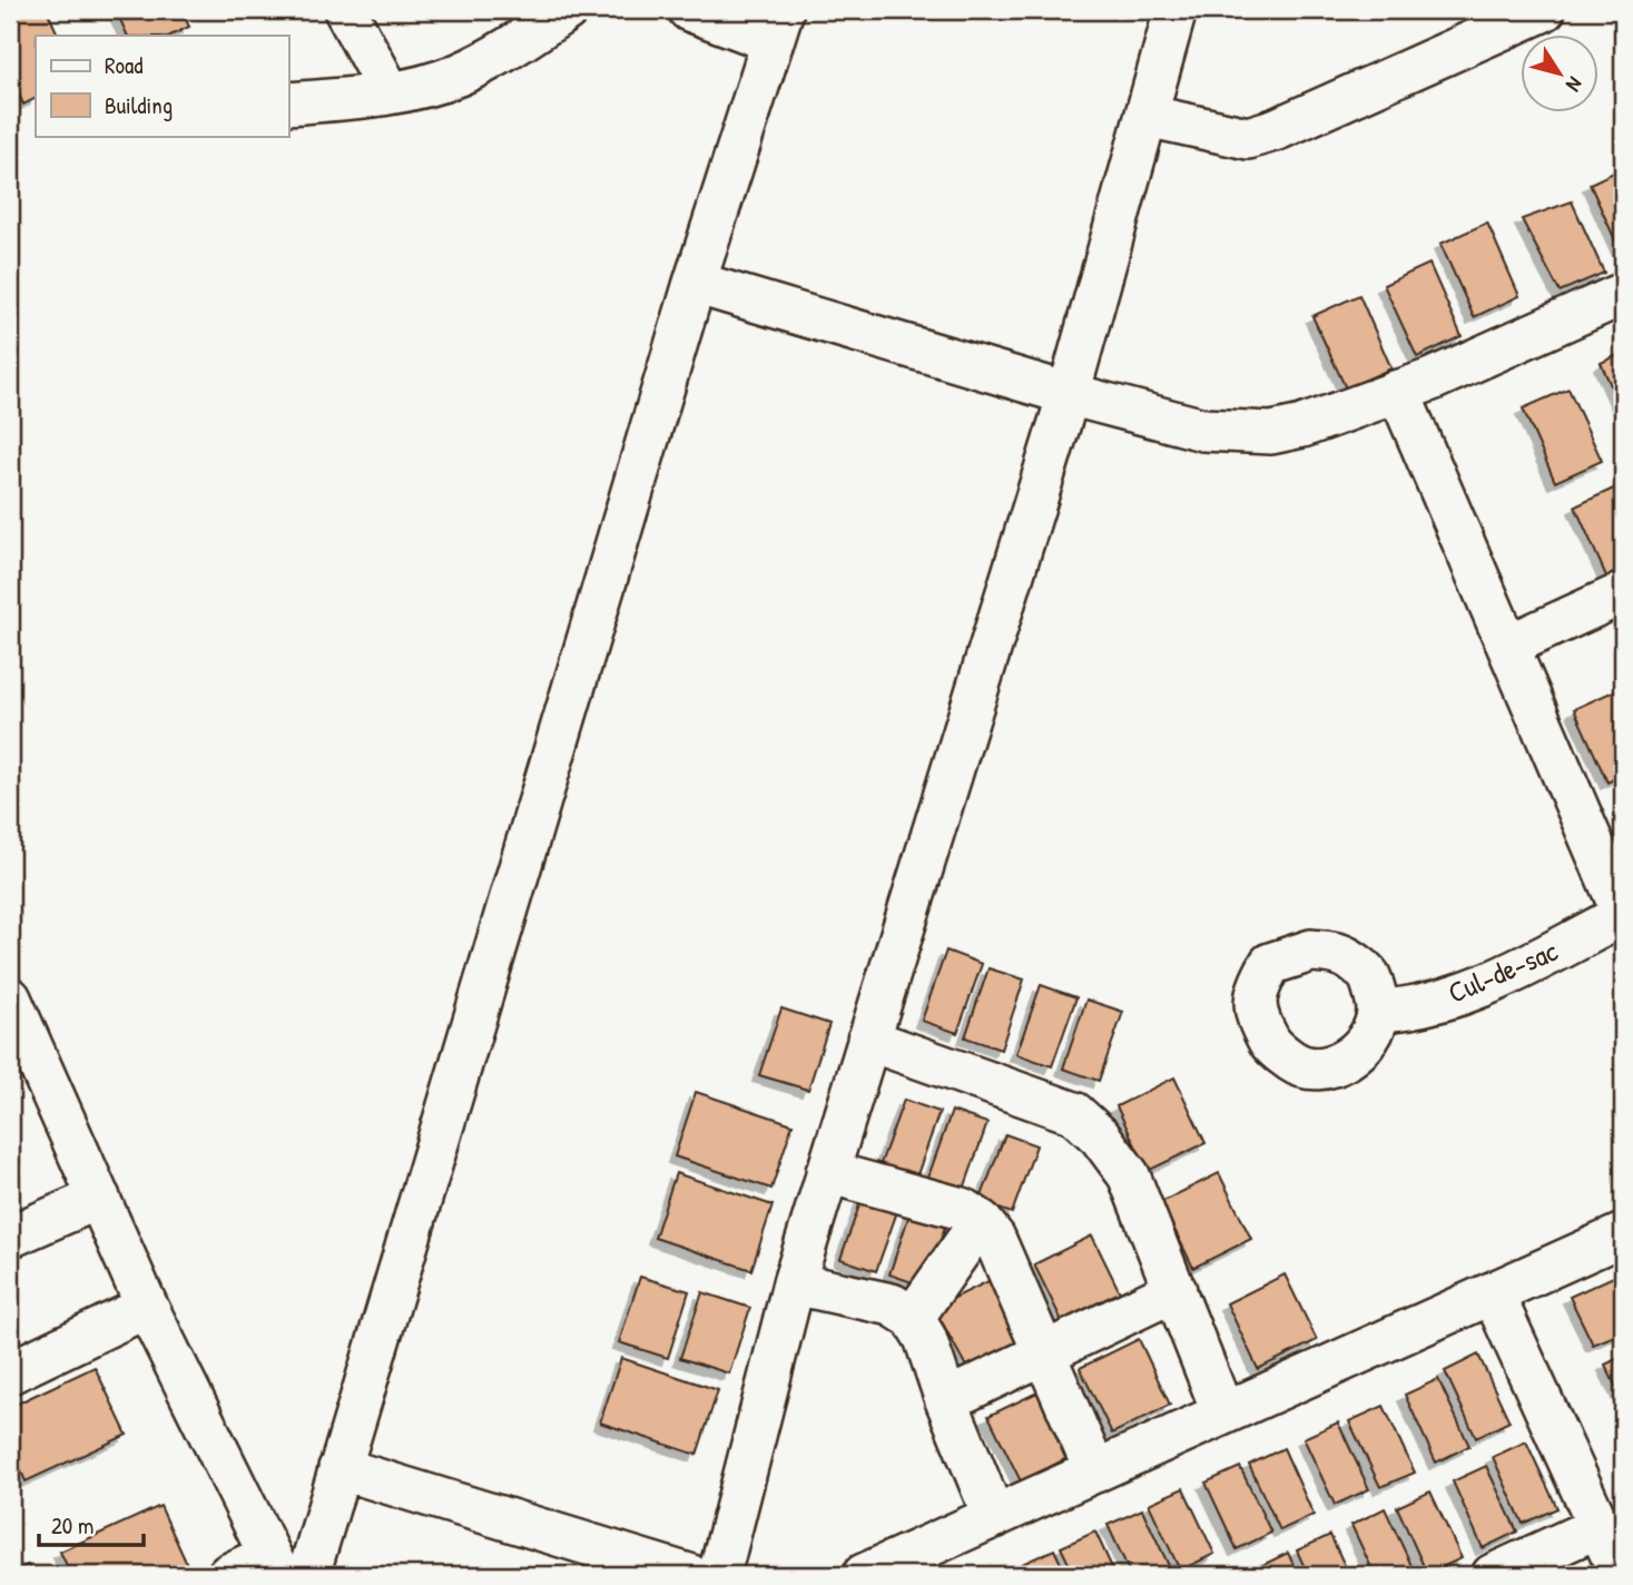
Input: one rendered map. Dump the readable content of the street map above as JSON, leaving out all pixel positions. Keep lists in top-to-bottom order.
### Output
{
  "streets": {
    "street": ["Cul-de-sac"]
  },
  "legend": ["Road", "Building"],
  "scale_bar": "20 m",
  "north": "bottom right"
}
